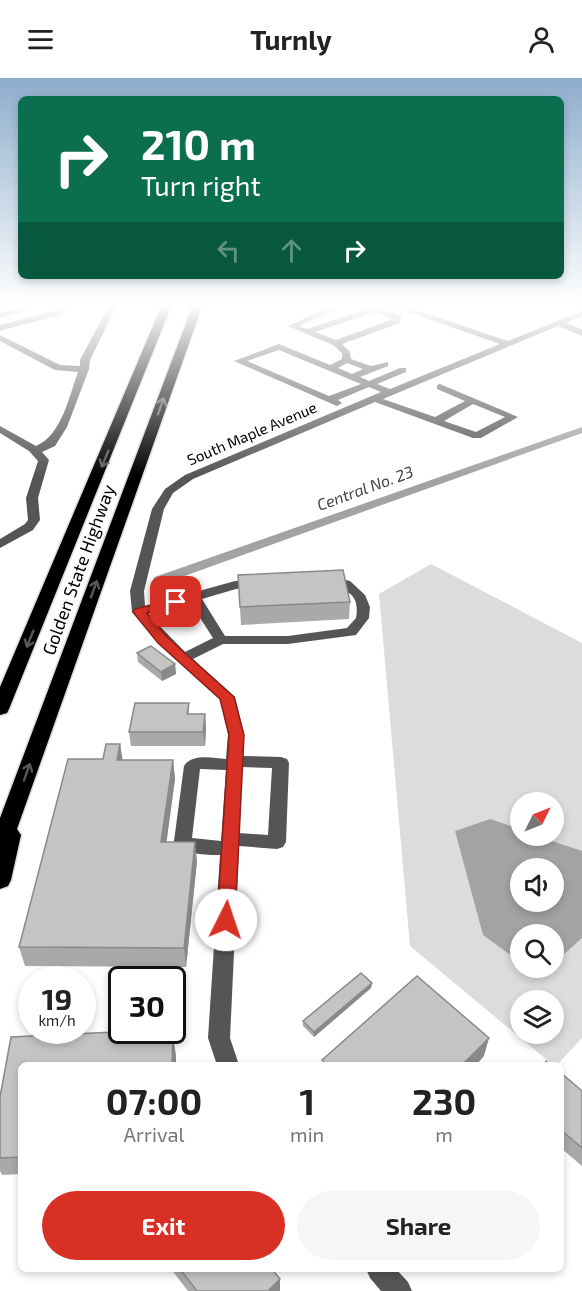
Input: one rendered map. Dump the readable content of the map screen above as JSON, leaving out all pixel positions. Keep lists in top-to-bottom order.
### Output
{
  "streets": {
    "highway": ["Golden State Highway"],
    "street": ["South Maple Avenue"]
  },
  "water": ["Central No. 23"],
  "north": "top right",
  "page": {
    "header": "Turnly",
    "turn": ["210 m", "Turn right"],
    "speed": "19 km/h",
    "limit": "30",
    "eta": [
      "07:00",
      "Arrival",
      "1",
      "min",
      "230",
      "m"
    ],
    "buttons": ["Exit", "Share"]
  }
}
